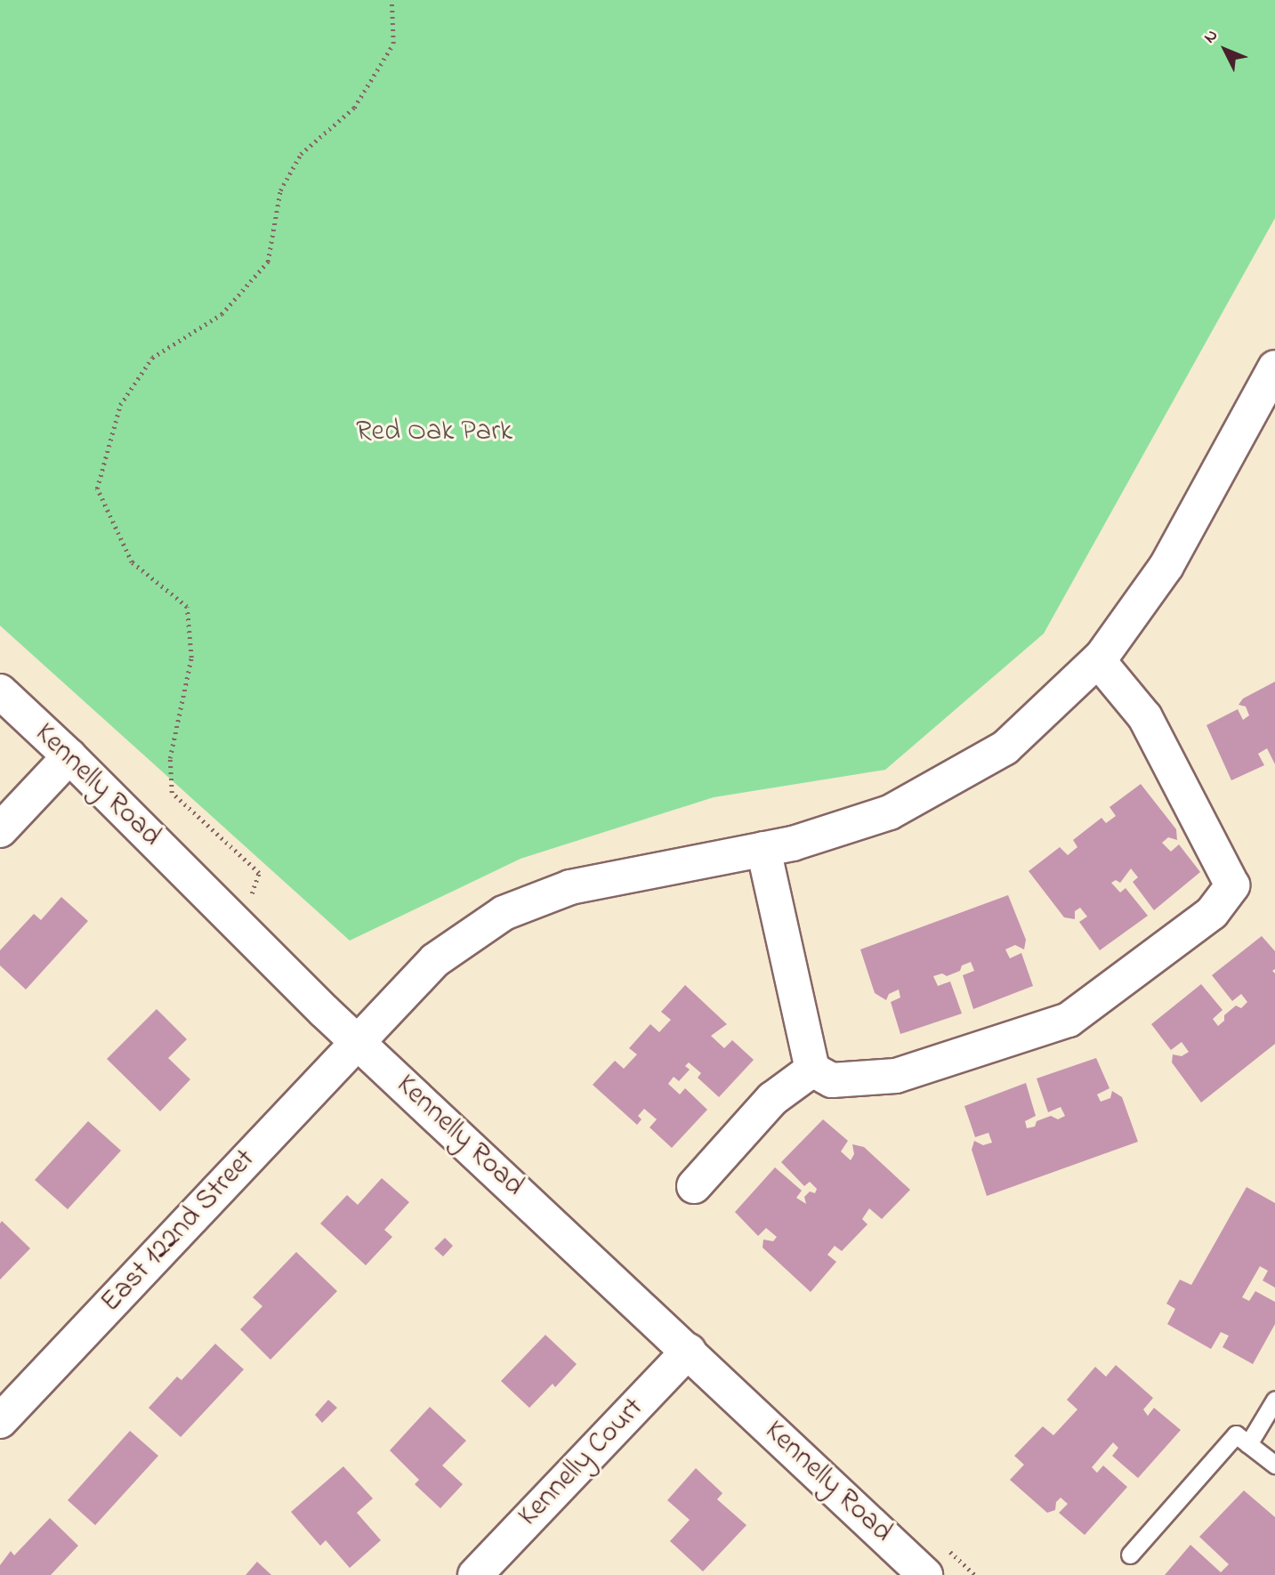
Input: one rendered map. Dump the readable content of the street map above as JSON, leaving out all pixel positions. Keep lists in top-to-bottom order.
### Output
{
  "streets": {
    "street": ["Kennelly Road", "East 122nd Street", "Kennelly Court"]
  },
  "crossings": [
    ["Kennelly Road", "East 122nd Street"],
    ["Kennelly Road", "Kennelly Court"]
  ],
  "parks": ["Red Oak Park"],
  "north": "top left"
}
